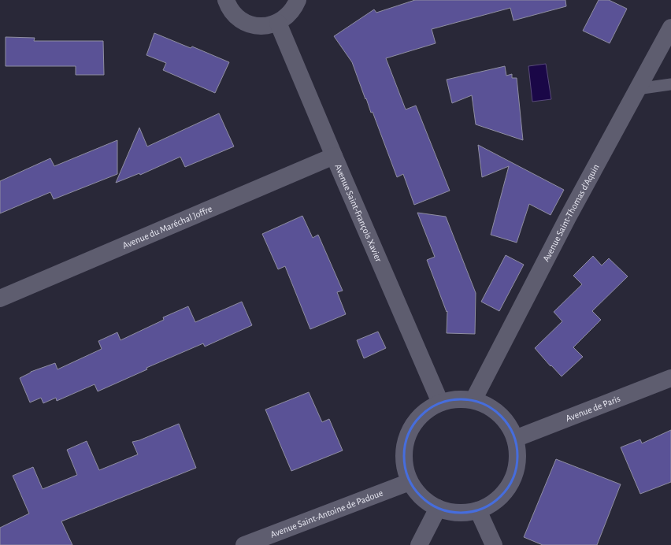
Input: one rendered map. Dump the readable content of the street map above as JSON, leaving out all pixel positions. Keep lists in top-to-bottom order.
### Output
{
  "streets": {
    "street": [
      "Avenue Saint-François Xavier",
      "Avenue Saint-Thomas d'Aquin",
      "Avenue du Maréchal Joffre",
      "Avenue de Paris",
      "Avenue Saint-Antoine de Padoue"
    ]
  },
  "crossings": [
    ["Avenue Saint-François Xavier", "Avenue du Maréchal Joffre"]
  ]
}
